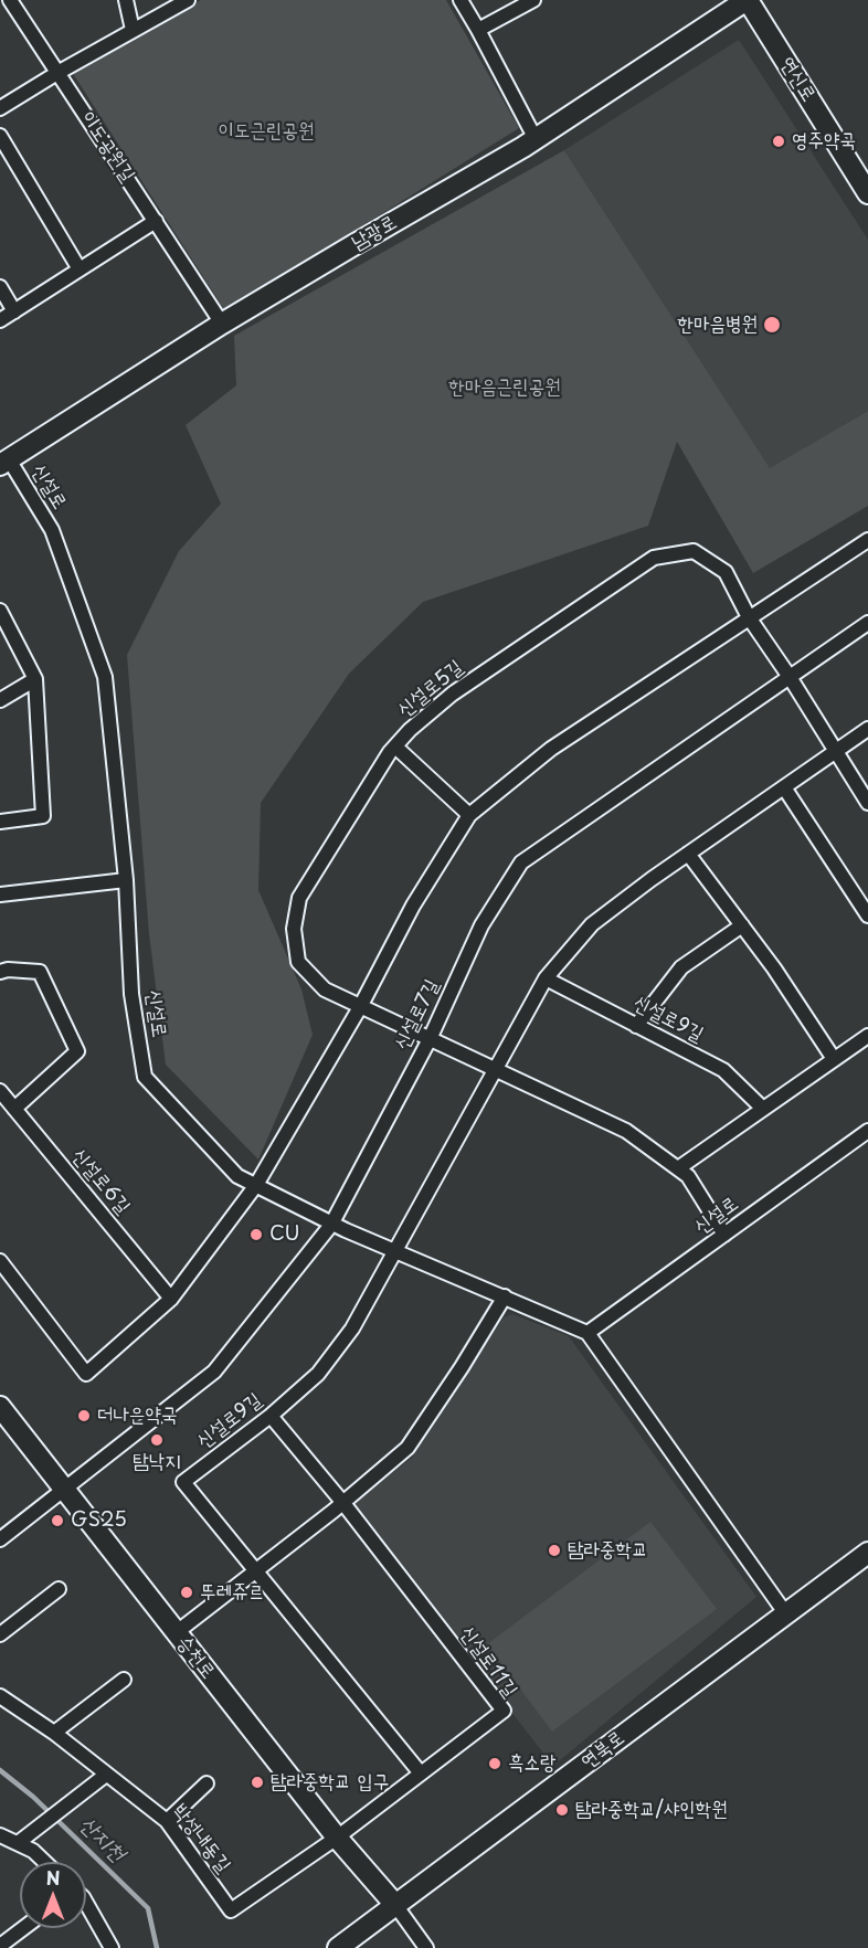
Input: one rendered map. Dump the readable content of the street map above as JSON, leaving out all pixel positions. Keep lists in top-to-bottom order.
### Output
{
  "streets": {
    "main road": [
      "연신로",
      "남광로",
      "승천로",
      "연북로"
    ],
    "street": [
      "이도공원길",
      "신설로",
      "신설로5길",
      "신설로7길",
      "신설로9길",
      "신설로6길",
      "신설로11길",
      "박성내동길"
    ]
  },
  "crossings": [
    ["연신로", "남광로"],
    ["이도공원길", "남광로"],
    ["남광로", "신설로"],
    ["신설로", "신설로7길"],
    ["신설로", "신설로9길"],
    ["신설로5길", "신설로7길"],
    ["신설로5길", "신설로9길"],
    ["신설로7길", "승천로"],
    ["신설로9길", "신설로11길"],
    ["승천로", "신설로11길"],
    ["승천로", "연북로"],
    ["승천로", "박성내동길"],
    ["신설로11길", "박성내동길"]
  ],
  "water": ["산지천"],
  "parks": ["이도근린공원", "한마음근린공원"],
  "places": [
    "영주약국",
    "한마음병원",
    "CU",
    "더나은약국",
    "탐낙지",
    "GS25",
    "탐라중학교",
    "뚜레쥬르",
    "흑소랑",
    "탐라중학교 입구",
    "탐라중학교/샤인학원"
  ],
  "north": "top"
}
